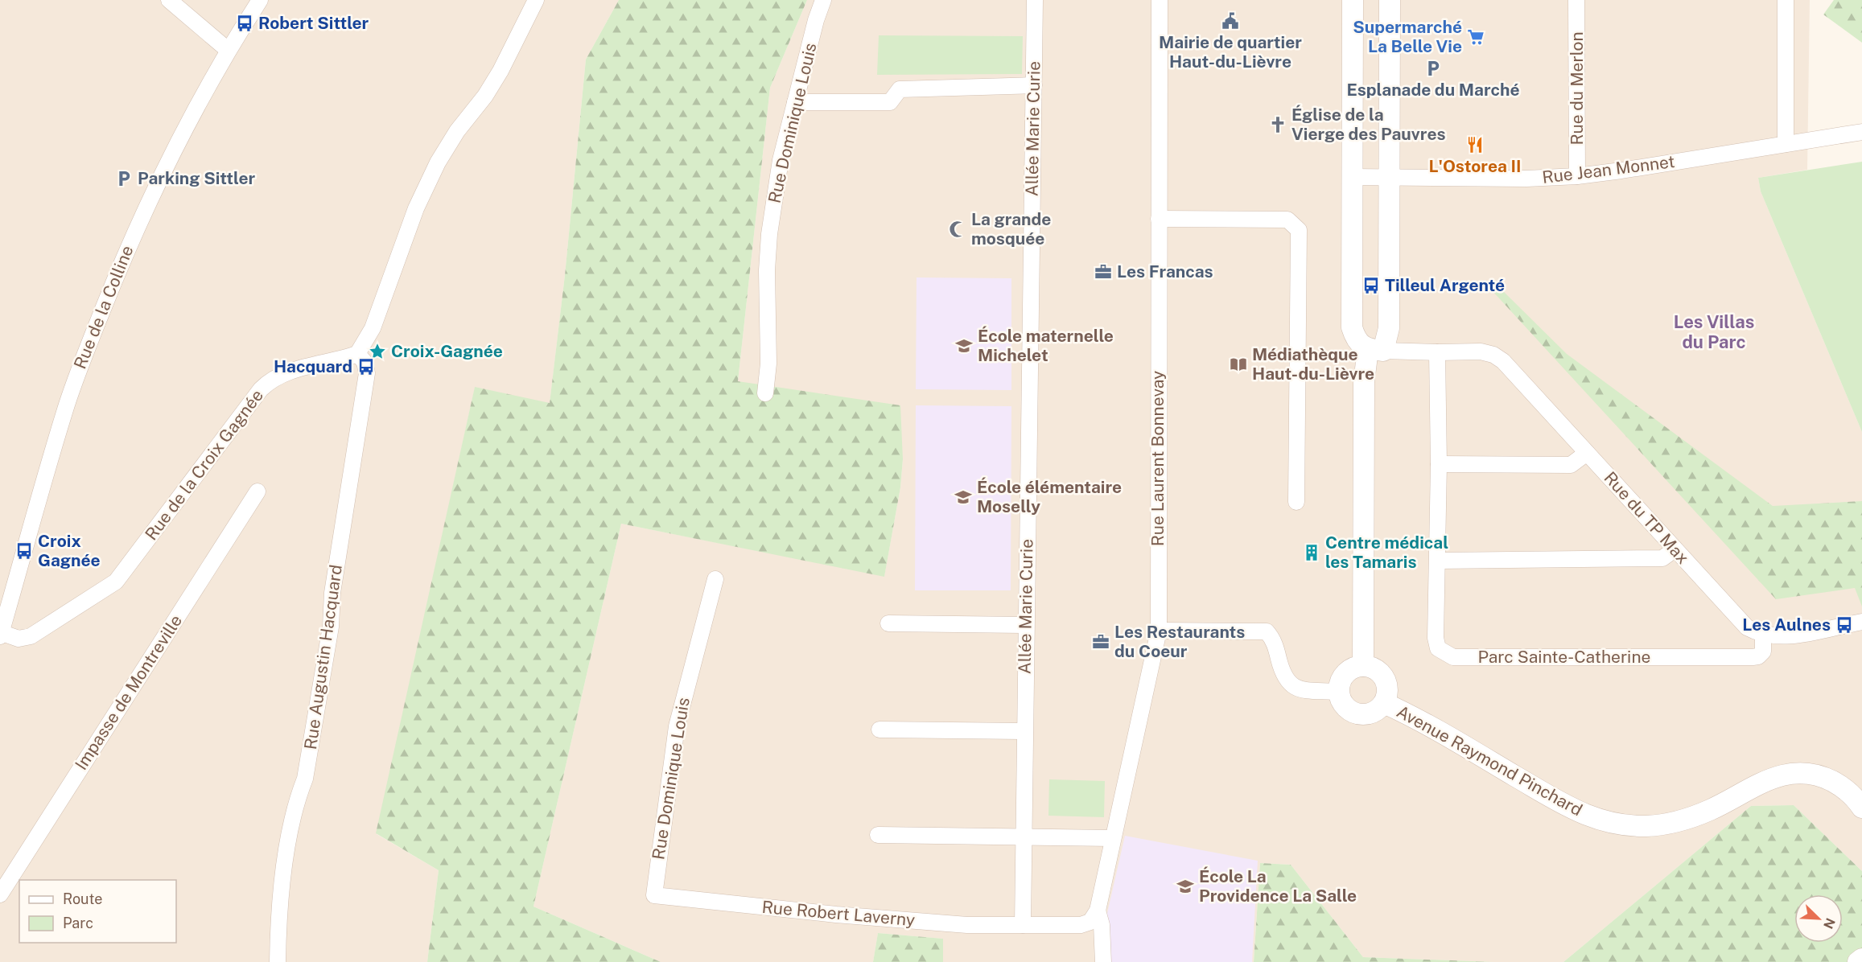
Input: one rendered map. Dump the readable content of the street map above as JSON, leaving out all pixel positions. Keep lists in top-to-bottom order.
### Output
{
  "streets": {
    "street": [
      "Rue du Merlon",
      "Rue Dominique Louis",
      "Allée Marie Curie",
      "Rue Jean Monnet",
      "Rue de la Colline",
      "Rue Laurent Bonnevay",
      "Rue de la Croix Gagnée",
      "Rue du TP Max",
      "Rue Augustin Hacquard",
      "Parc Sainte-Catherine",
      "Impasse de Montreville",
      "Avenue Raymond Pinchard",
      "Rue Robert Laverny"
    ]
  },
  "crossings": [
    ["Rue du Merlon", "Rue Jean Monnet"],
    ["Rue Dominique Louis", "Rue Robert Laverny"],
    ["Allée Marie Curie", "Rue Robert Laverny"],
    ["Rue de la Colline", "Rue de la Croix Gagnée"],
    ["Rue Laurent Bonnevay", "Rue Robert Laverny"],
    ["Rue de la Croix Gagnée", "Rue Augustin Hacquard"],
    ["Rue du TP Max", "Parc Sainte-Catherine"]
  ],
  "districts": ["Les Villas du Parc"],
  "places": {
    "public building": ["Mairie de quartier Haut-du-Lièvre"],
    "bus stop": [
      "Robert Sittler",
      "Tilleul Argenté",
      "Hacquard",
      "Croix Gagnée",
      "Les Aulnes"
    ],
    "supermarket": ["Supermarché La Belle Vie"],
    "parking": ["Esplanade du Marché", "Parking Sittler"],
    "church": ["Église de la Vierge des Pauvres"],
    "restaurant": ["L'Ostorea II"],
    "mosque": ["La grande mosquée"],
    "office": ["Les Francas", "Les Restaurants du Coeur"],
    "school or university": ["École maternelle Michelet", "École élémentaire Moselly", "École La Providence La Salle"],
    "place": ["Croix-Gagnée"],
    "library": ["Médiathèque Haut-du-Lièvre"],
    "building": ["Centre médical les Tamaris"]
  },
  "legend": ["Route", "Parc"],
  "north": "bottom right"
}
